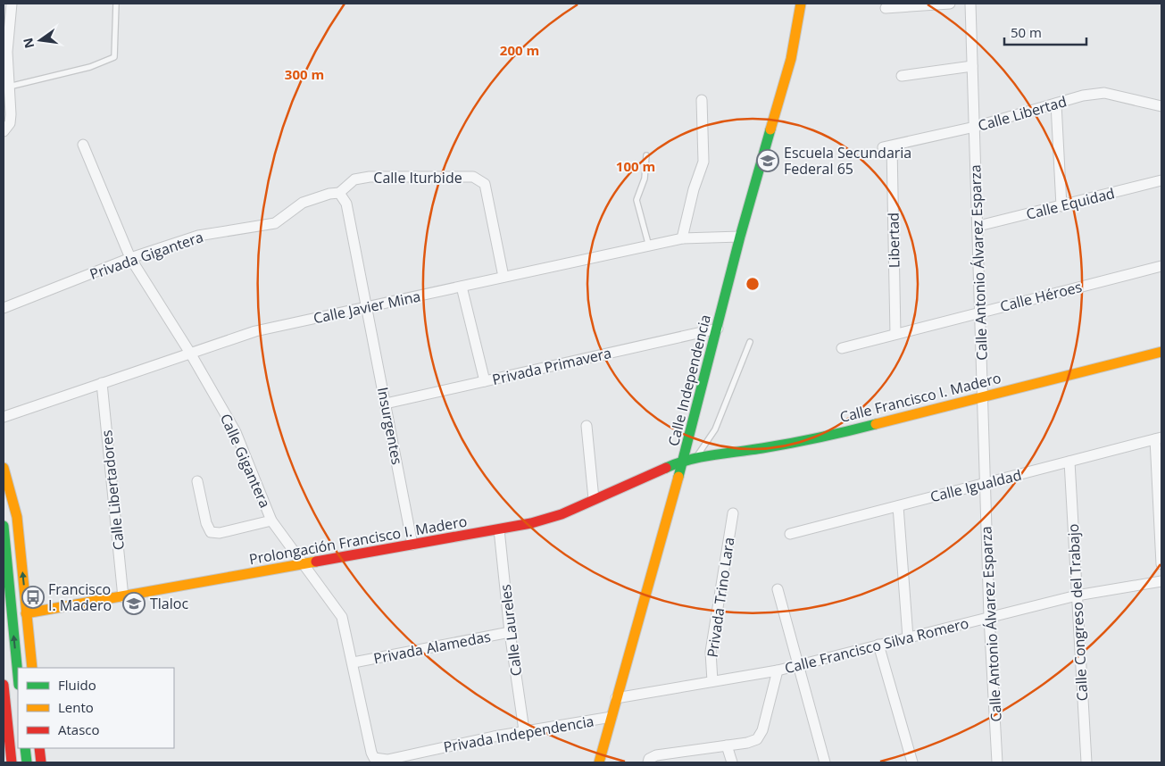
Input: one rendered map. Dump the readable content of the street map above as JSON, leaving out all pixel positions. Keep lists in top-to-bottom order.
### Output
{
  "streets": {
    "street": [
      "Calle Libertad",
      "Calle Iturbide",
      "Calle Equidad",
      "Libertad",
      "Privada Gigantera",
      "Calle Antonio Álvarez Esparza",
      "Calle Héroes",
      "Calle Javier Mina",
      "Privada Primavera",
      "Calle Independencia",
      "Calle Francisco I. Madero",
      "Insurgentes",
      "Calle Gigantera",
      "Calle Igualdad",
      "Calle Libertadores",
      "Prolongación Francisco I. Madero",
      "Privada Trino Lara",
      "Calle Congreso del Trabajo",
      "Calle Laureles",
      "Calle Francisco Silva Romero",
      "Privada Alamedas",
      "Privada Independencia"
    ]
  },
  "crossings": [
    ["Calle Libertad", "Libertad"],
    ["Calle Libertad", "Calle Antonio Álvarez Esparza"],
    ["Calle Iturbide", "Privada Gigantera"],
    ["Calle Iturbide", "Calle Javier Mina"],
    ["Calle Iturbide", "Insurgentes"],
    ["Calle Equidad", "Calle Antonio Álvarez Esparza"],
    ["Libertad", "Calle Héroes"],
    ["Privada Gigantera", "Insurgentes"],
    ["Privada Gigantera", "Calle Gigantera"],
    ["Calle Antonio Álvarez Esparza", "Calle Héroes"],
    ["Calle Antonio Álvarez Esparza", "Calle Francisco I. Madero"],
    ["Calle Antonio Álvarez Esparza", "Calle Igualdad"],
    ["Calle Antonio Álvarez Esparza", "Calle Francisco Silva Romero"],
    ["Calle Javier Mina", "Calle Independencia"],
    ["Calle Javier Mina", "Insurgentes"],
    ["Calle Javier Mina", "Calle Gigantera"],
    ["Calle Javier Mina", "Calle Libertadores"],
    ["Privada Primavera", "Calle Independencia"],
    ["Privada Primavera", "Insurgentes"],
    ["Calle Independencia", "Calle Francisco I. Madero"],
    ["Calle Independencia", "Prolongación Francisco I. Madero"],
    ["Calle Independencia", "Calle Francisco Silva Romero"],
    ["Calle Independencia", "Privada Independencia"],
    ["Calle Francisco I. Madero", "Prolongación Francisco I. Madero"],
    ["Insurgentes", "Prolongación Francisco I. Madero"],
    ["Calle Gigantera", "Prolongación Francisco I. Madero"],
    ["Calle Gigantera", "Privada Alamedas"],
    ["Calle Gigantera", "Privada Independencia"],
    ["Calle Igualdad", "Calle Congreso del Trabajo"],
    ["Calle Libertadores", "Prolongación Francisco I. Madero"],
    ["Prolongación Francisco I. Madero", "Calle Laureles"],
    ["Privada Trino Lara", "Calle Francisco Silva Romero"],
    ["Calle Congreso del Trabajo", "Calle Francisco Silva Romero"],
    ["Calle Laureles", "Privada Alamedas"],
    ["Calle Laureles", "Privada Independencia"]
  ],
  "places": {
    "school or university": ["Escuela Secundaria Federal 65", "Tlaloc"],
    "bus stop": ["Francisco I. Madero"]
  },
  "legend": ["Fluido", "Lento", "Atasco"],
  "scale_bar": "50 m",
  "north": "left",
  "rings": ["200 m", "300 m", "100 m"]
}
